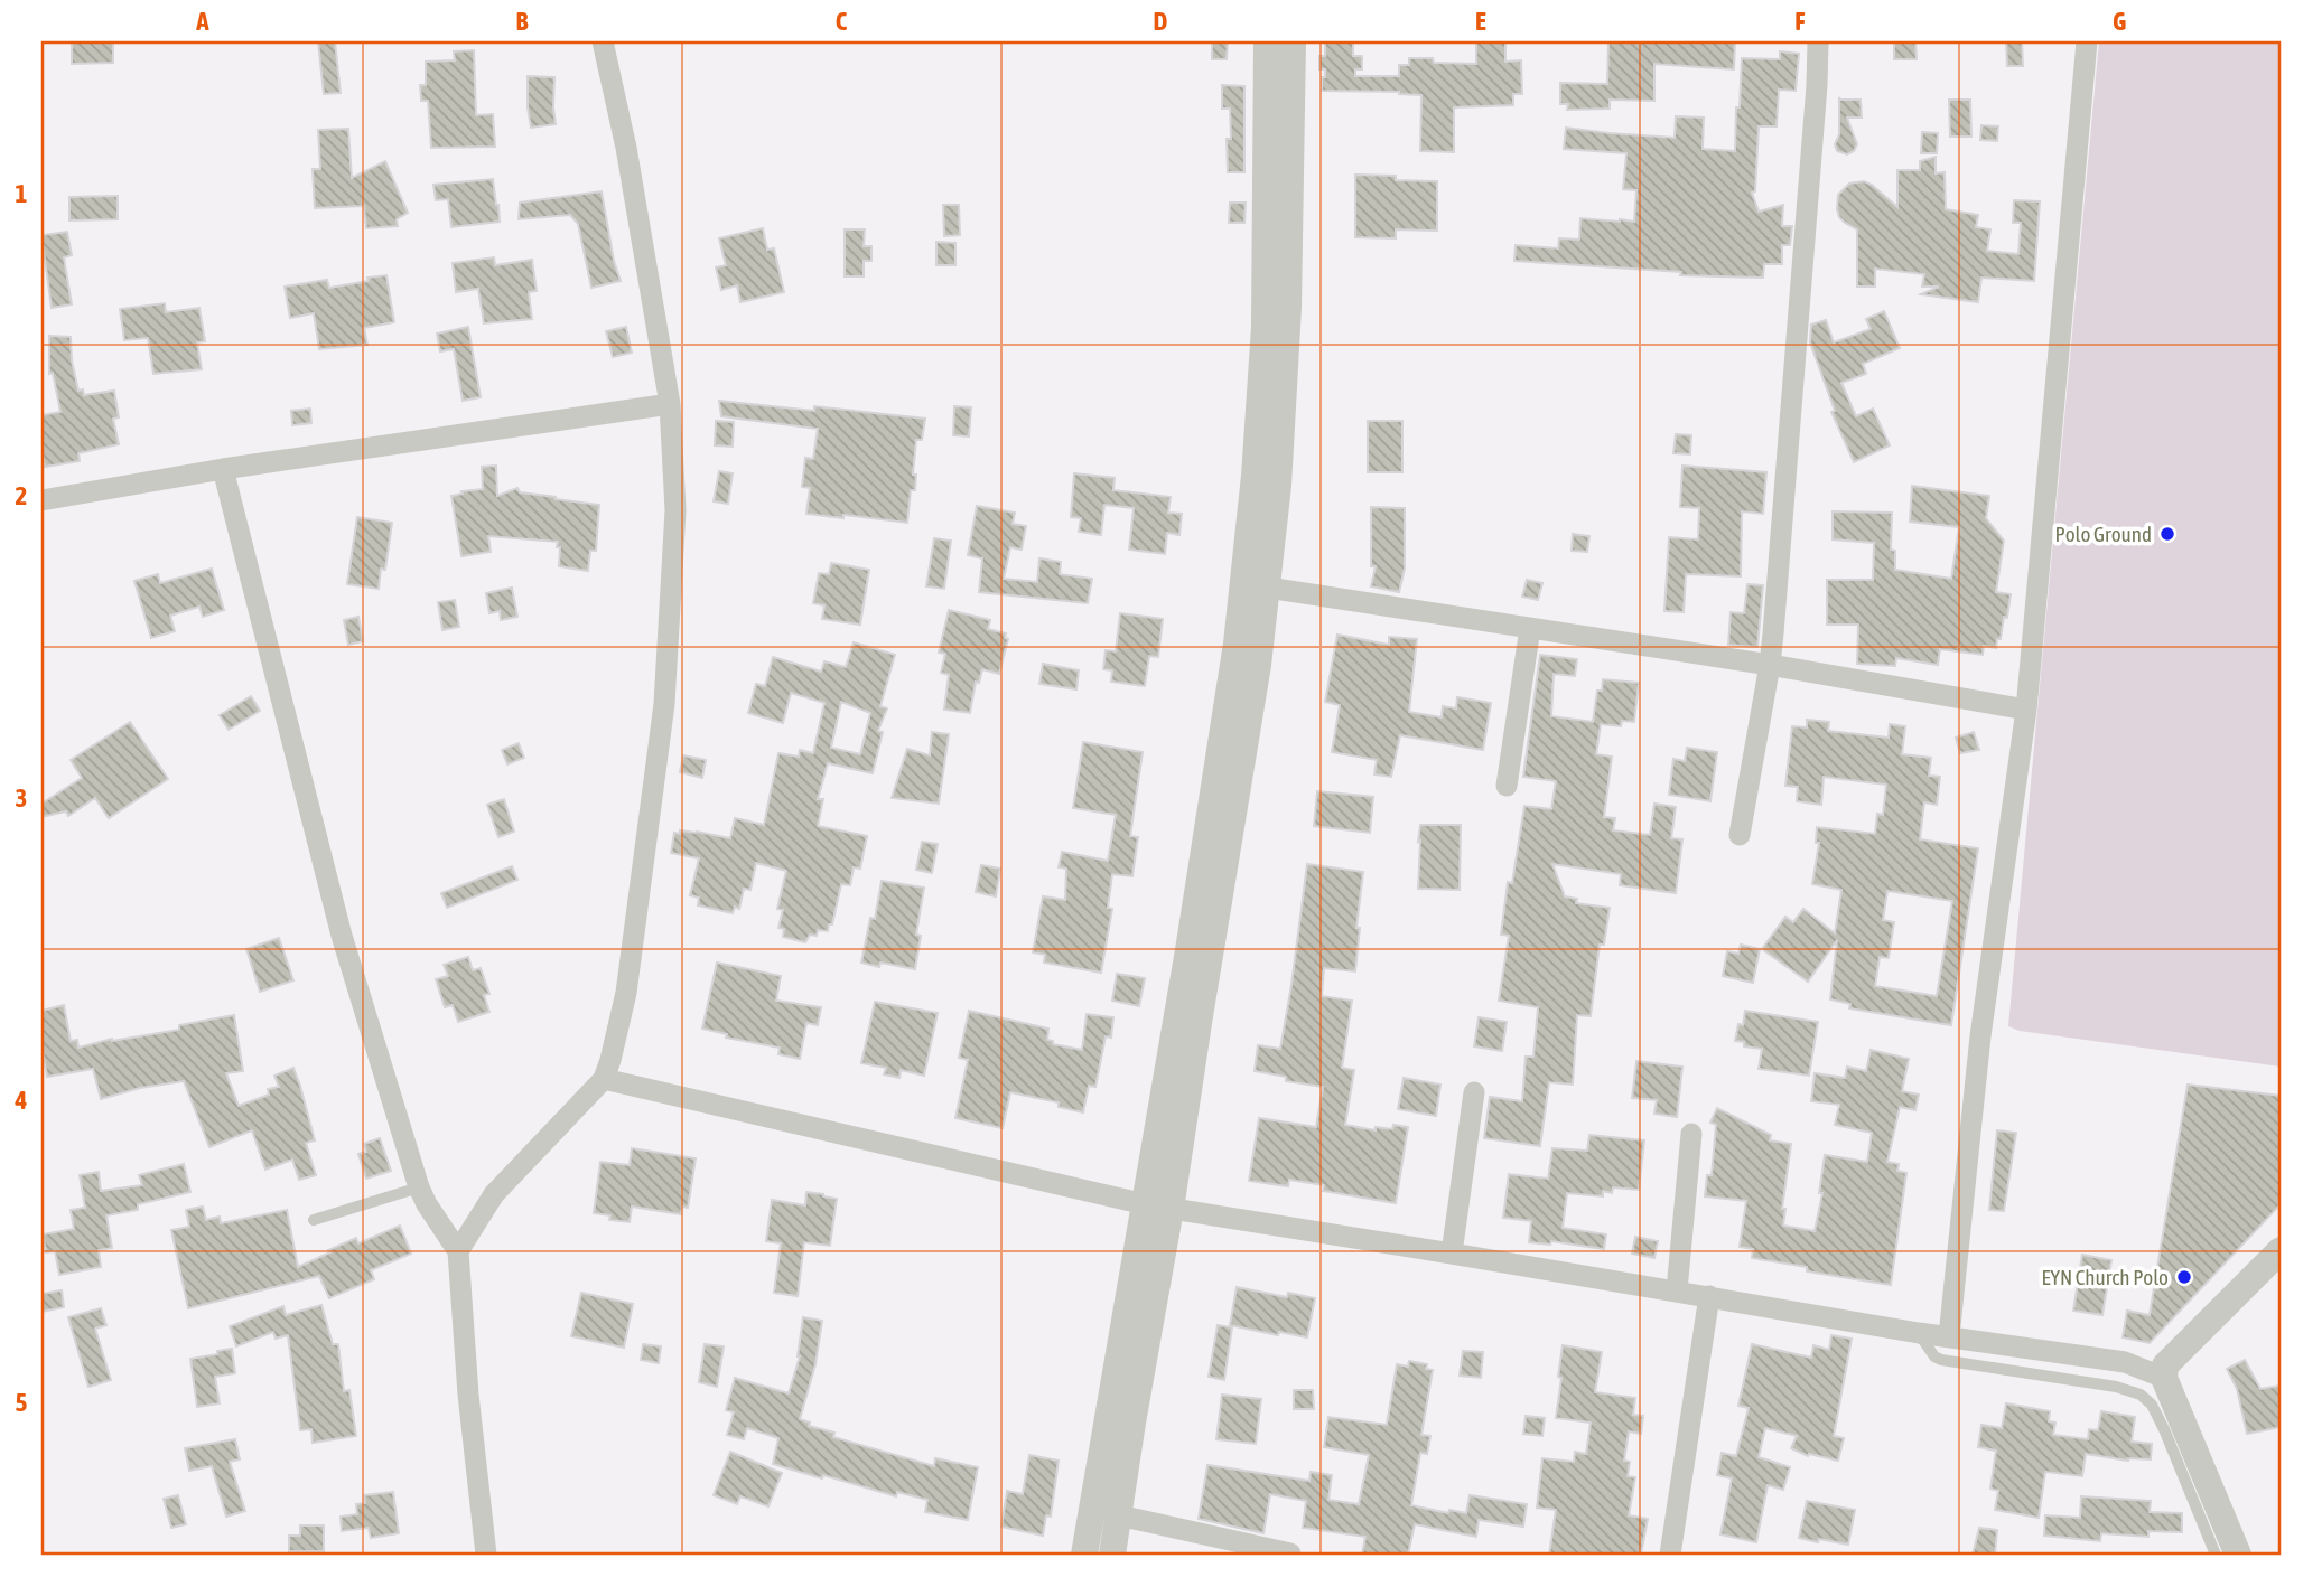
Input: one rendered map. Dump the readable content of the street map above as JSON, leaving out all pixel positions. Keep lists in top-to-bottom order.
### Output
{
  "places": ["Polo Ground", "EYN Church Polo"],
  "grid": {
    "columns": [
      "A",
      "B",
      "C",
      "D",
      "E",
      "F",
      "G"
    ],
    "rows": [
      "1",
      "2",
      "3",
      "4",
      "5"
    ]
  }
}
